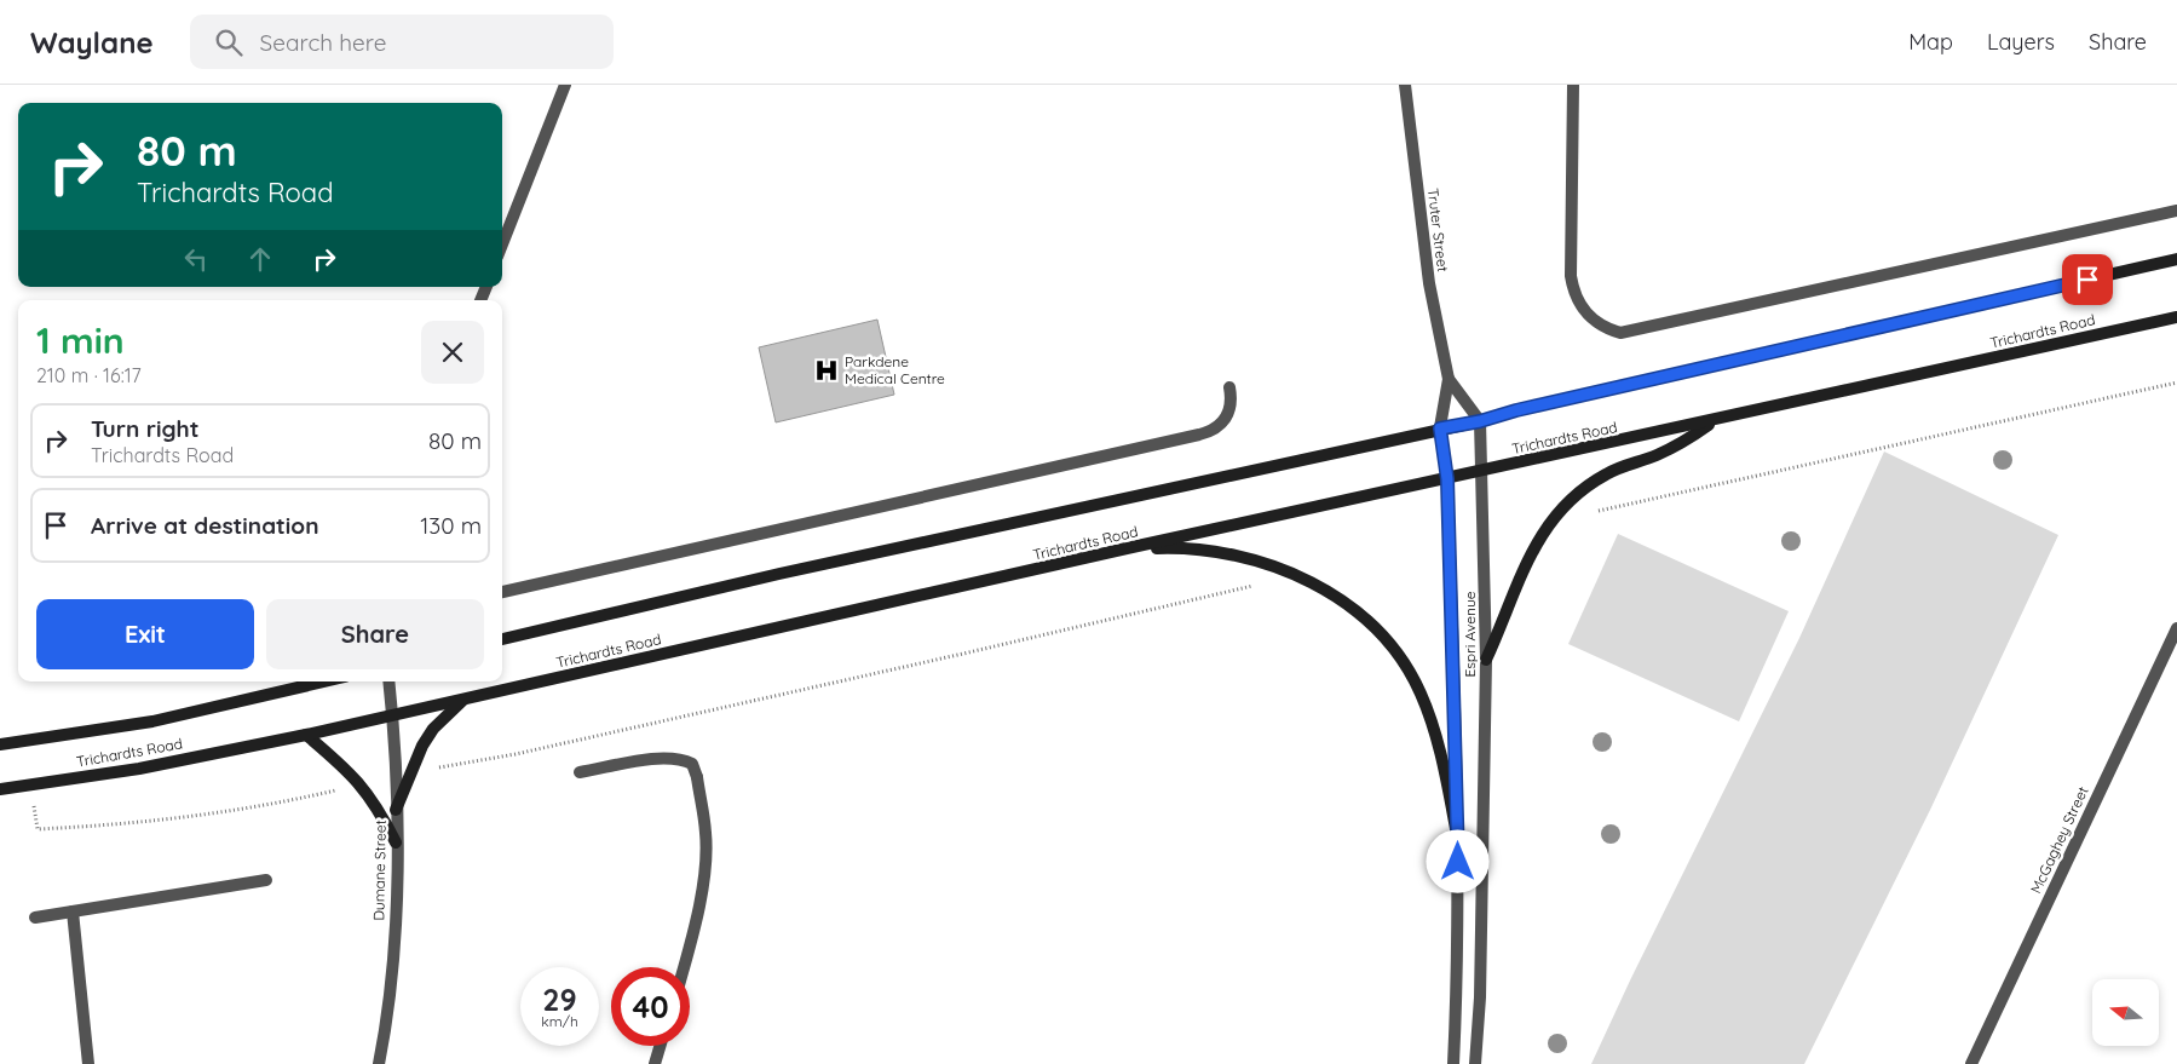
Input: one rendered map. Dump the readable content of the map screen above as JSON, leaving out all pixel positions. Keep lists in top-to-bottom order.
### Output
{
  "streets": {
    "main road": ["Trichardts Road"],
    "street": [
      "Truter Street",
      "Espri Avenue",
      "McGaghey Street",
      "Dumane Street"
    ]
  },
  "crossings": [
    ["Truter Street", "Espri Avenue"],
    ["Trichardts Road", "Espri Avenue"],
    ["Trichardts Road", "Dumane Street"]
  ],
  "places": {
    "hospital": ["Parkdene Medical Centre"]
  },
  "north": "left",
  "page": {
    "header": "Waylane",
    "search": "Search here",
    "nav": ["Map", "Layers", "Share"],
    "turn": ["80 m", "Trichardts Road"],
    "heading": ["1 min", "210 m · 16:17"],
    "list": [
      {
        "name": "Turn right",
        "note": "Trichardts Road",
        "value": "80 m"
      },
      {
        "name": "Arrive at destination",
        "value": "130 m"
      }
    ],
    "buttons": ["Exit", "Share"],
    "speed": "29 km/h",
    "limit": "40"
  }
}
